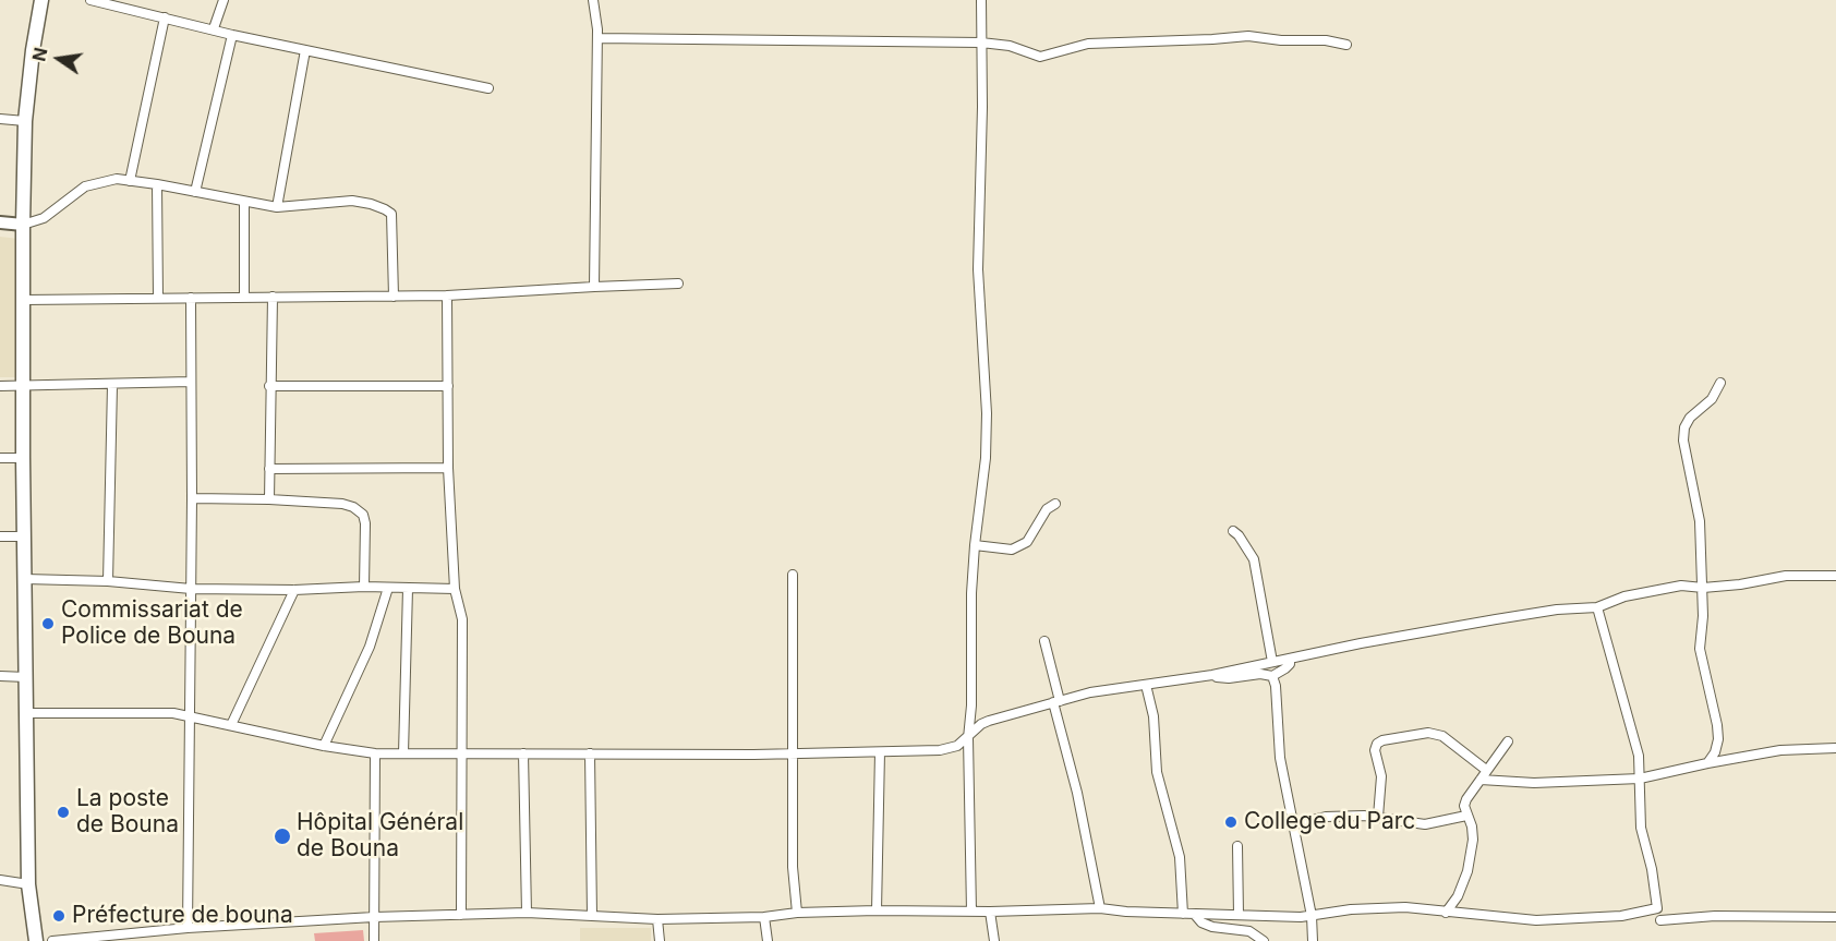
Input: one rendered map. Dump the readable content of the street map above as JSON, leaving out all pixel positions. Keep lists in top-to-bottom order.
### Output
{
  "places": [
    "Commissariat de Police de Bouna",
    "La poste de Bouna",
    "College du Parc",
    "Hôpital Général de Bouna",
    "Préfecture de bouna"
  ],
  "north": "left"
}
